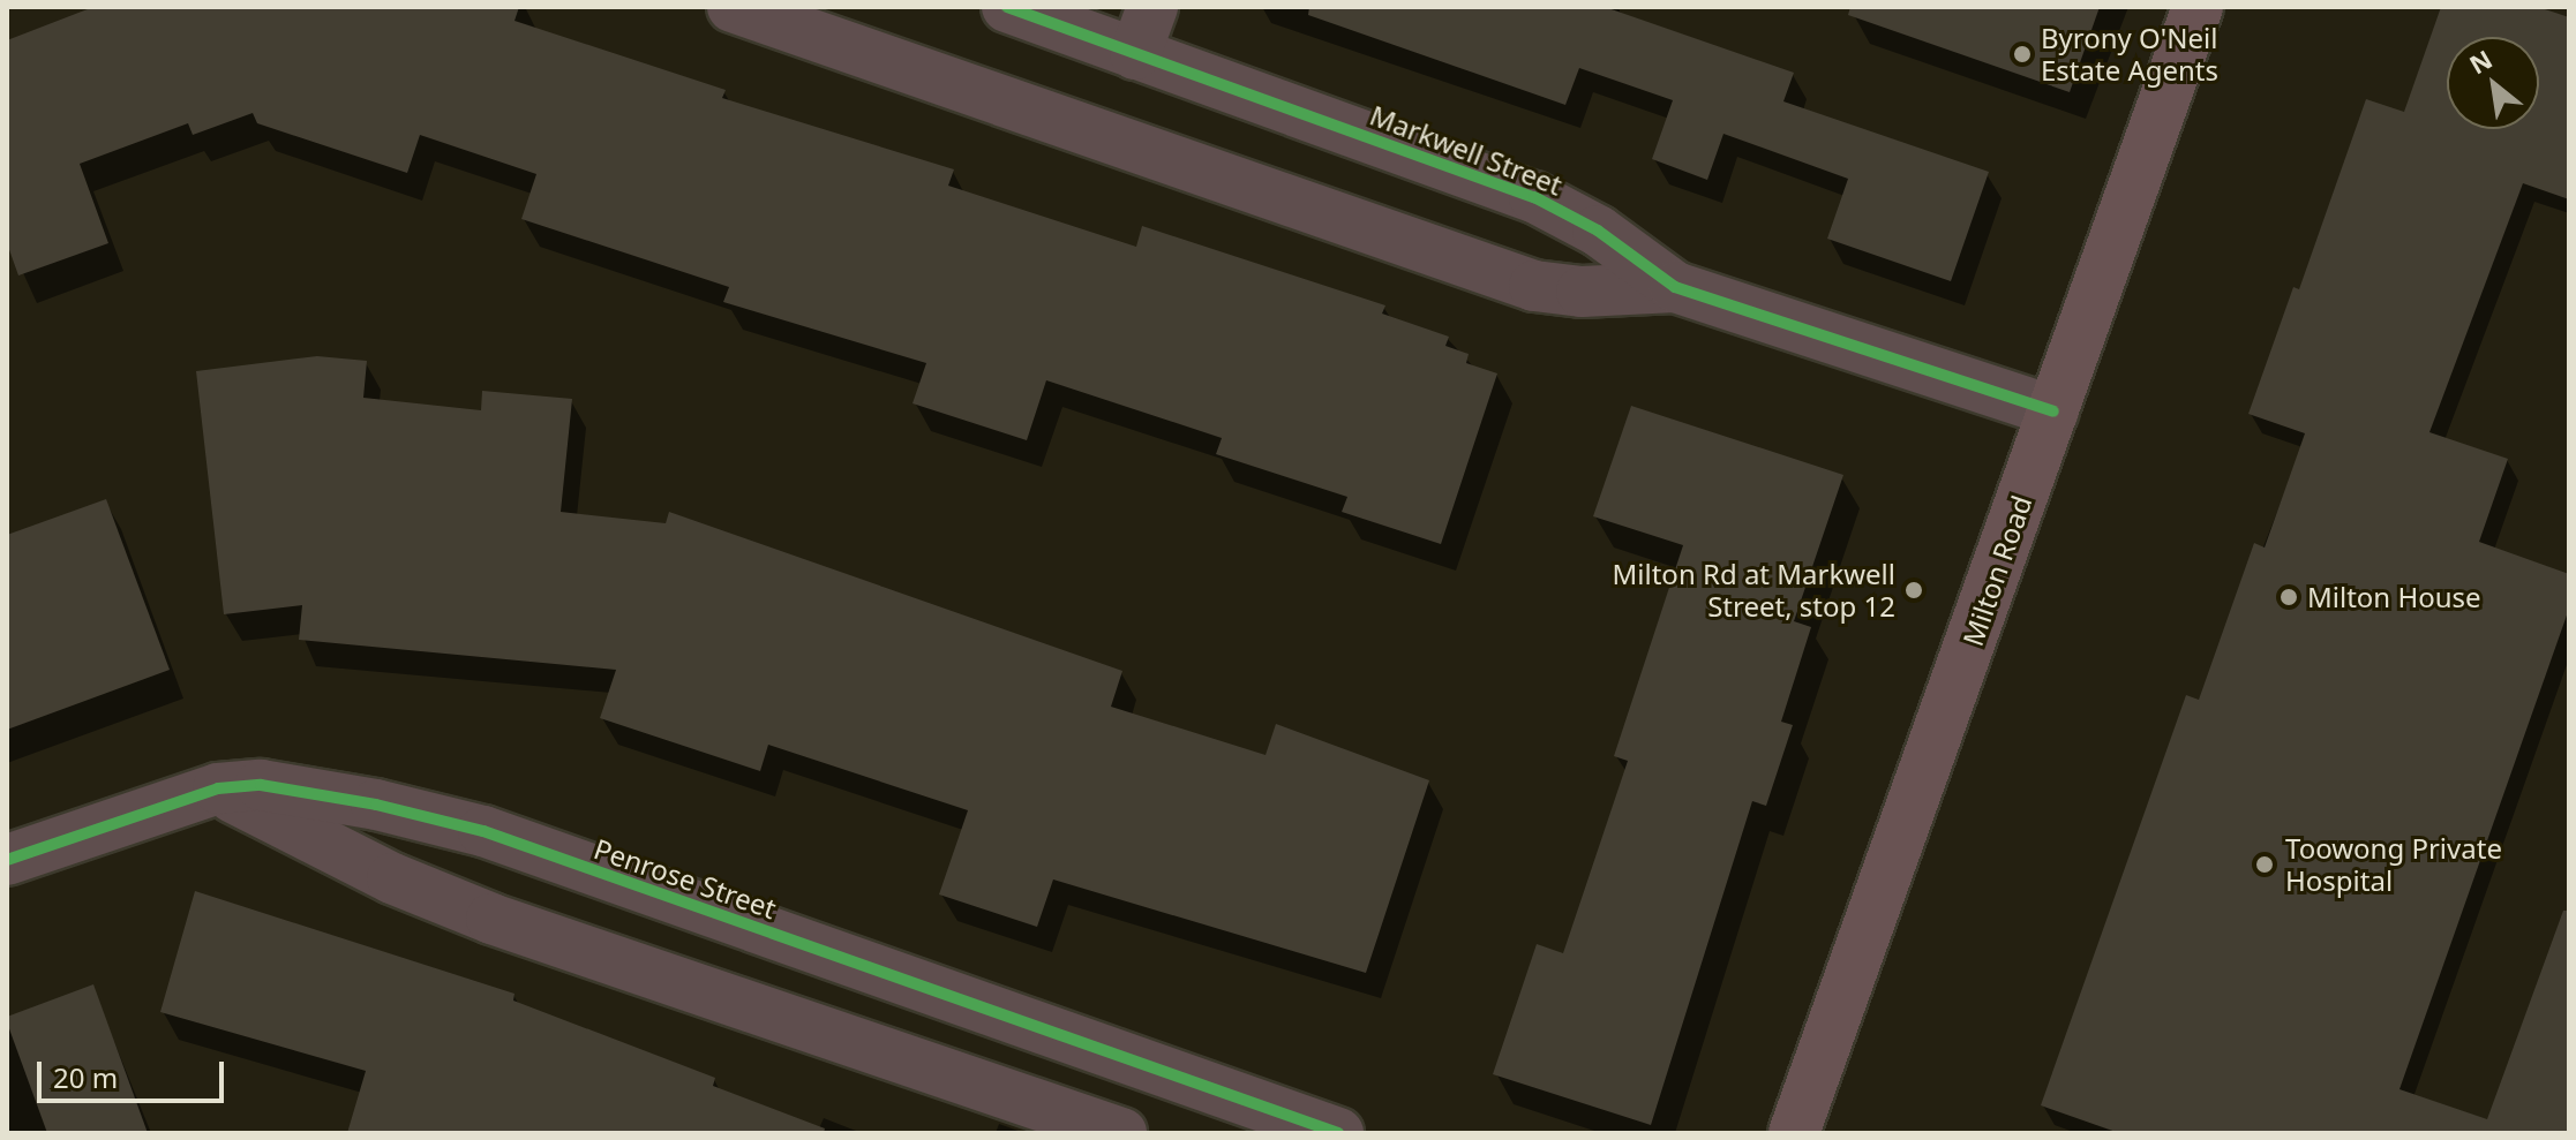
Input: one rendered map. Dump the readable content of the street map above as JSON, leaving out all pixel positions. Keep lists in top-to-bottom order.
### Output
{
  "streets": {
    "main road": ["Milton Road"],
    "street": ["Markwell Street", "Penrose Street"]
  },
  "crossings": [
    ["Markwell Street", "Milton Road"]
  ],
  "places": [
    "Byrony O'Neil Estate Agents",
    "Milton Rd at Markwell Street, stop 12",
    "Milton House",
    "Toowong Private Hospital"
  ],
  "scale_bar": "20 m",
  "north": "top left"
}
